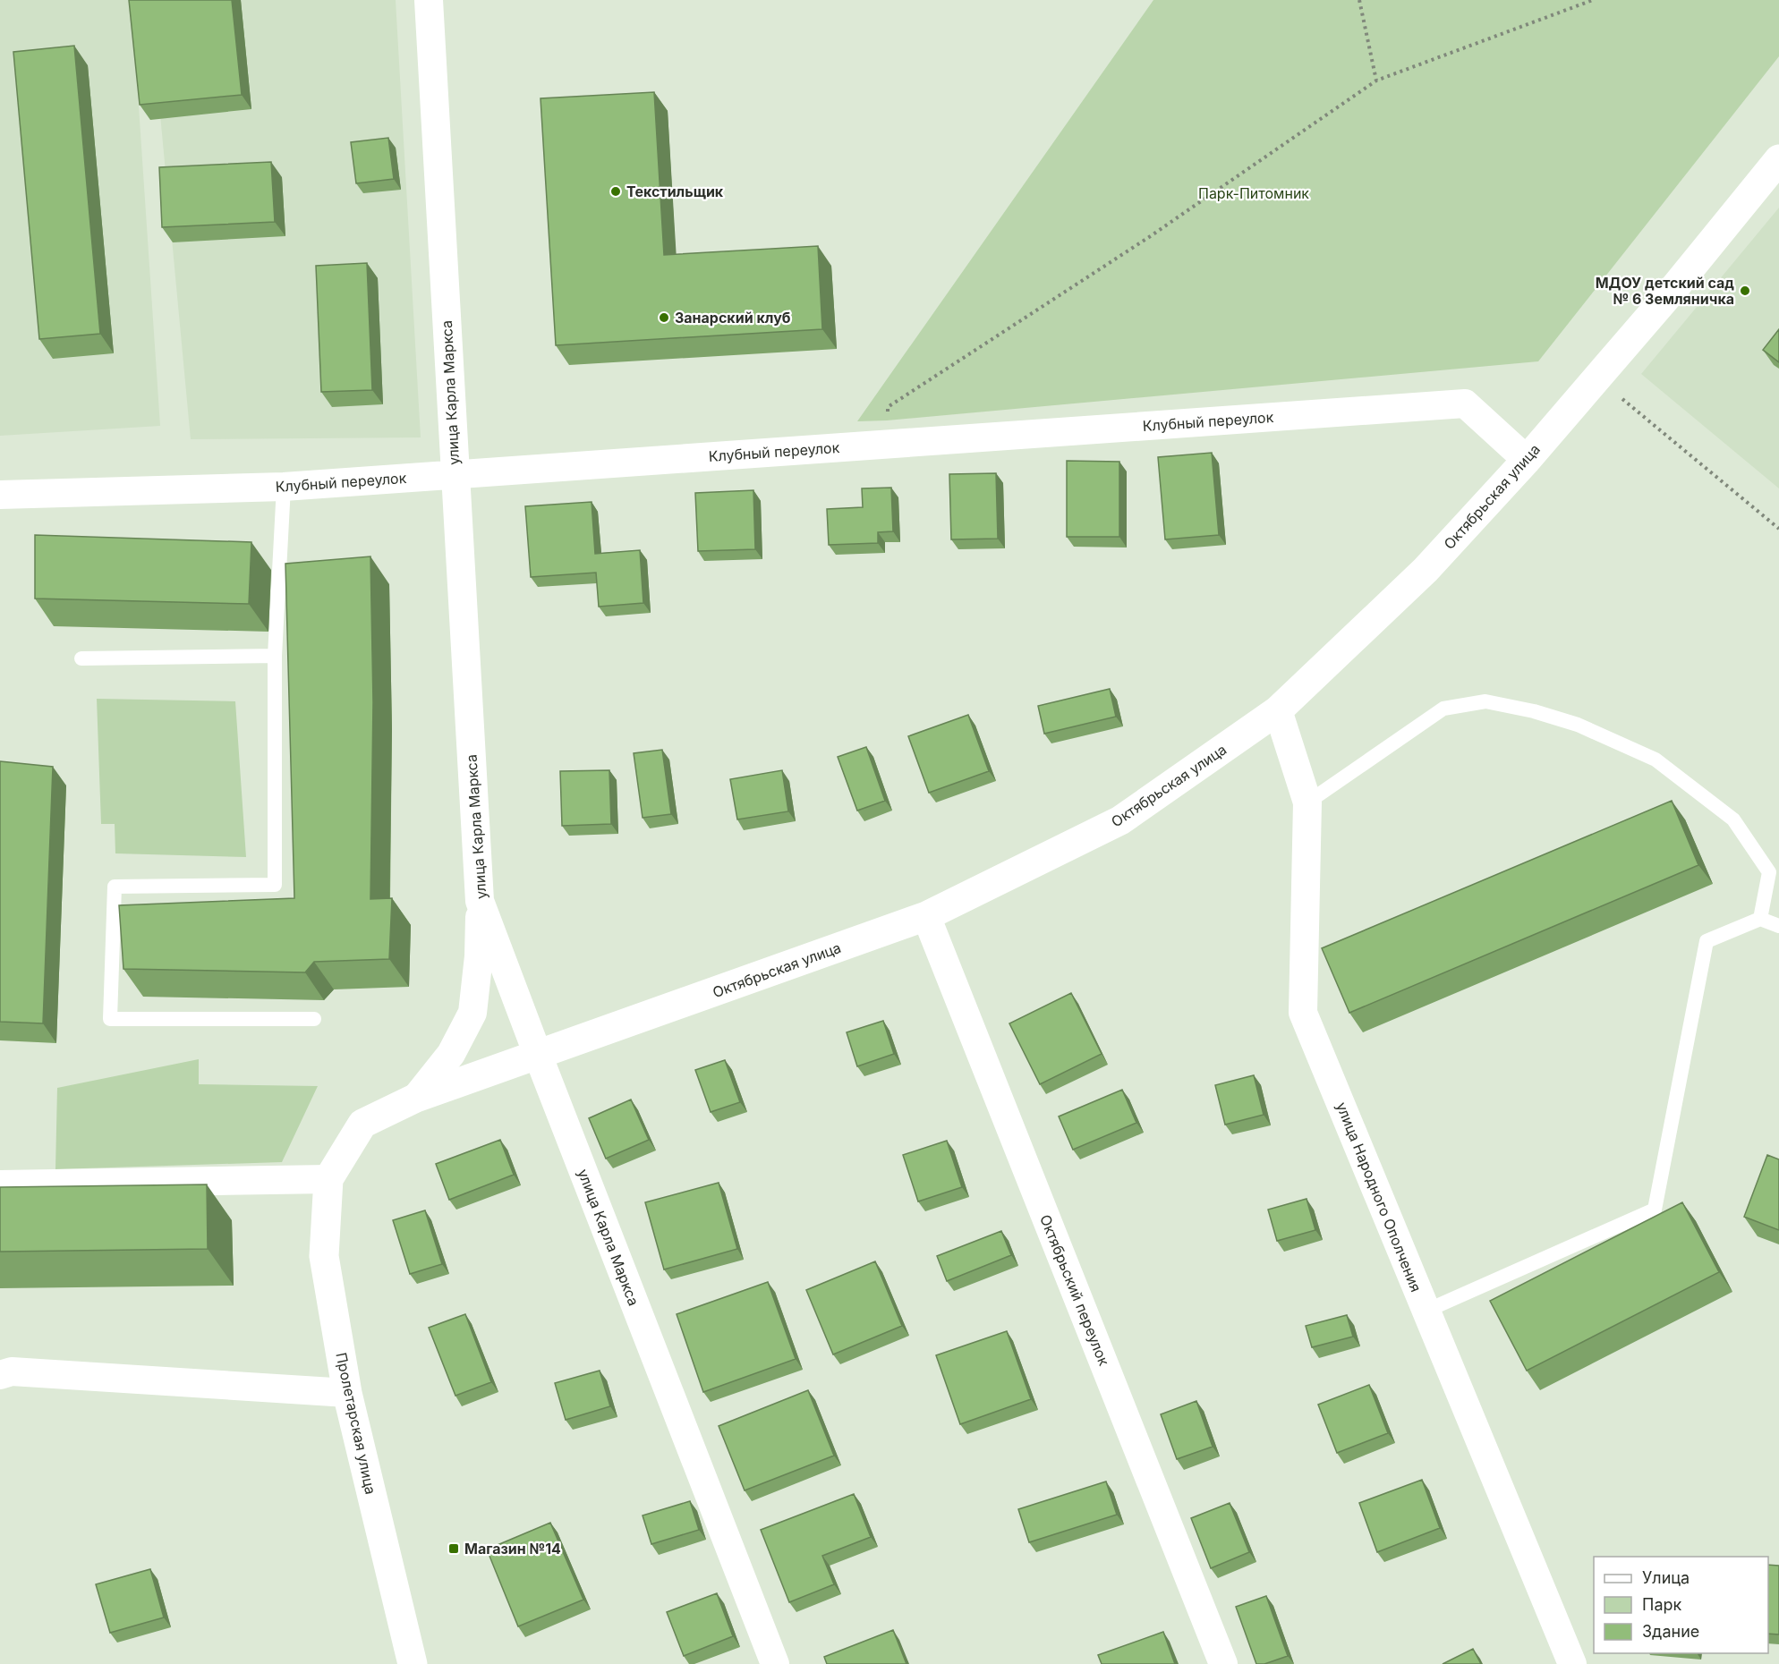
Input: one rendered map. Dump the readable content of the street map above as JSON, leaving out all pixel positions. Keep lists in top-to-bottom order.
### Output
{
  "streets": {
    "street": [
      "улица Карла Маркса",
      "Клубный переулок",
      "Октябрьская улица",
      "улица Народного Ополчения",
      "Октябрьский переулок",
      "Пролетарская улица"
    ]
  },
  "crossings": [
    ["улица Карла Маркса", "Клубный переулок"],
    ["улица Карла Маркса", "Октябрьская улица"],
    ["Клубный переулок", "Октябрьская улица"],
    ["Октябрьская улица", "улица Народного Ополчения"],
    ["Октябрьская улица", "Октябрьский переулок"],
    ["Октябрьская улица", "Пролетарская улица"]
  ],
  "parks": ["Парк-Питомник"],
  "places": {
    "other": ["Текстильщик", "МДОУ детский сад № 6 Земляничка", "Занарский клуб"],
    "transit": ["Магазин №14"]
  },
  "legend": ["Улица", "Парк", "Здание"]
}
